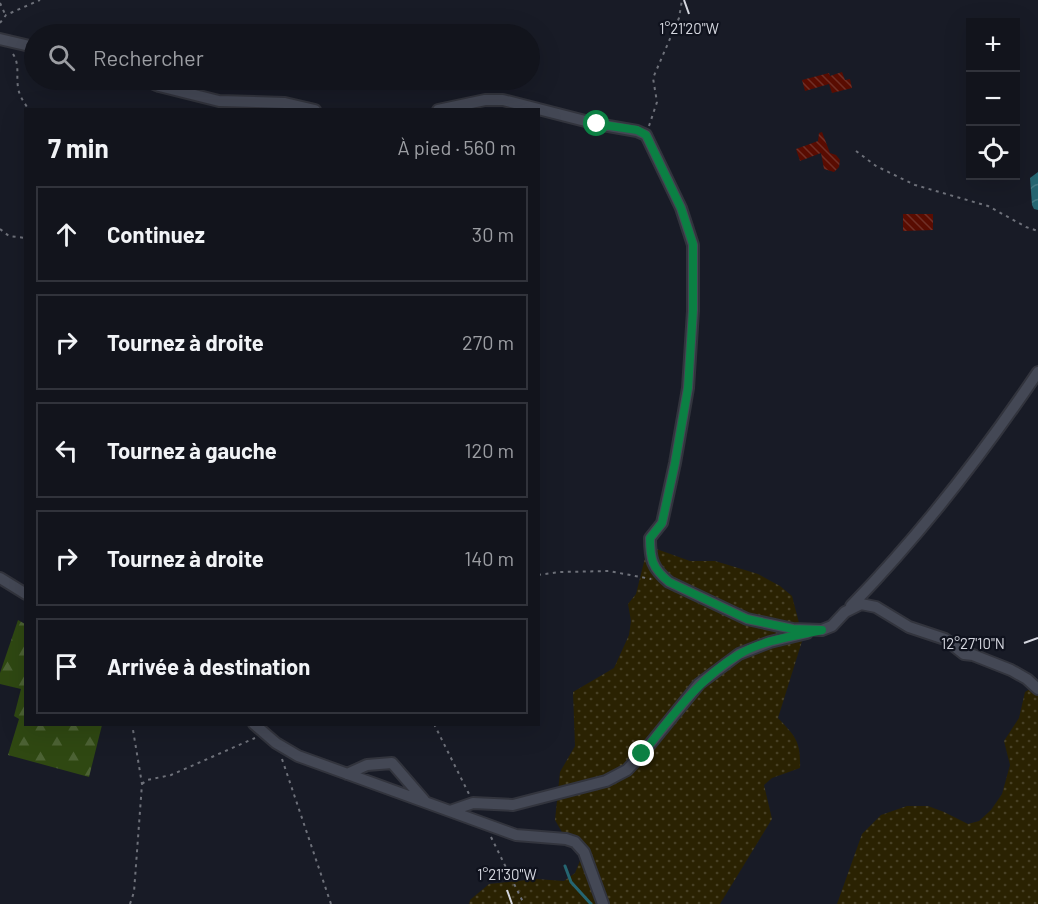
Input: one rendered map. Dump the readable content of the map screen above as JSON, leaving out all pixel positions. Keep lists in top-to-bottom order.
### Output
{
  "page": {
    "map_buttons": ["+", "−"],
    "search": "Rechercher",
    "heading": ["7 min", "À pied · 560 m"],
    "list": [
      ["Continuez", "30 m"],
      ["Tournez à droite", "270 m"],
      ["Tournez à gauche", "120 m"],
      ["Tournez à droite", "140 m"],
      "Arrivée à destination"
    ]
  },
  "coordinates": ["1°21'20\"W", "12°27'10\"N", "1°21'30\"W"]
}
